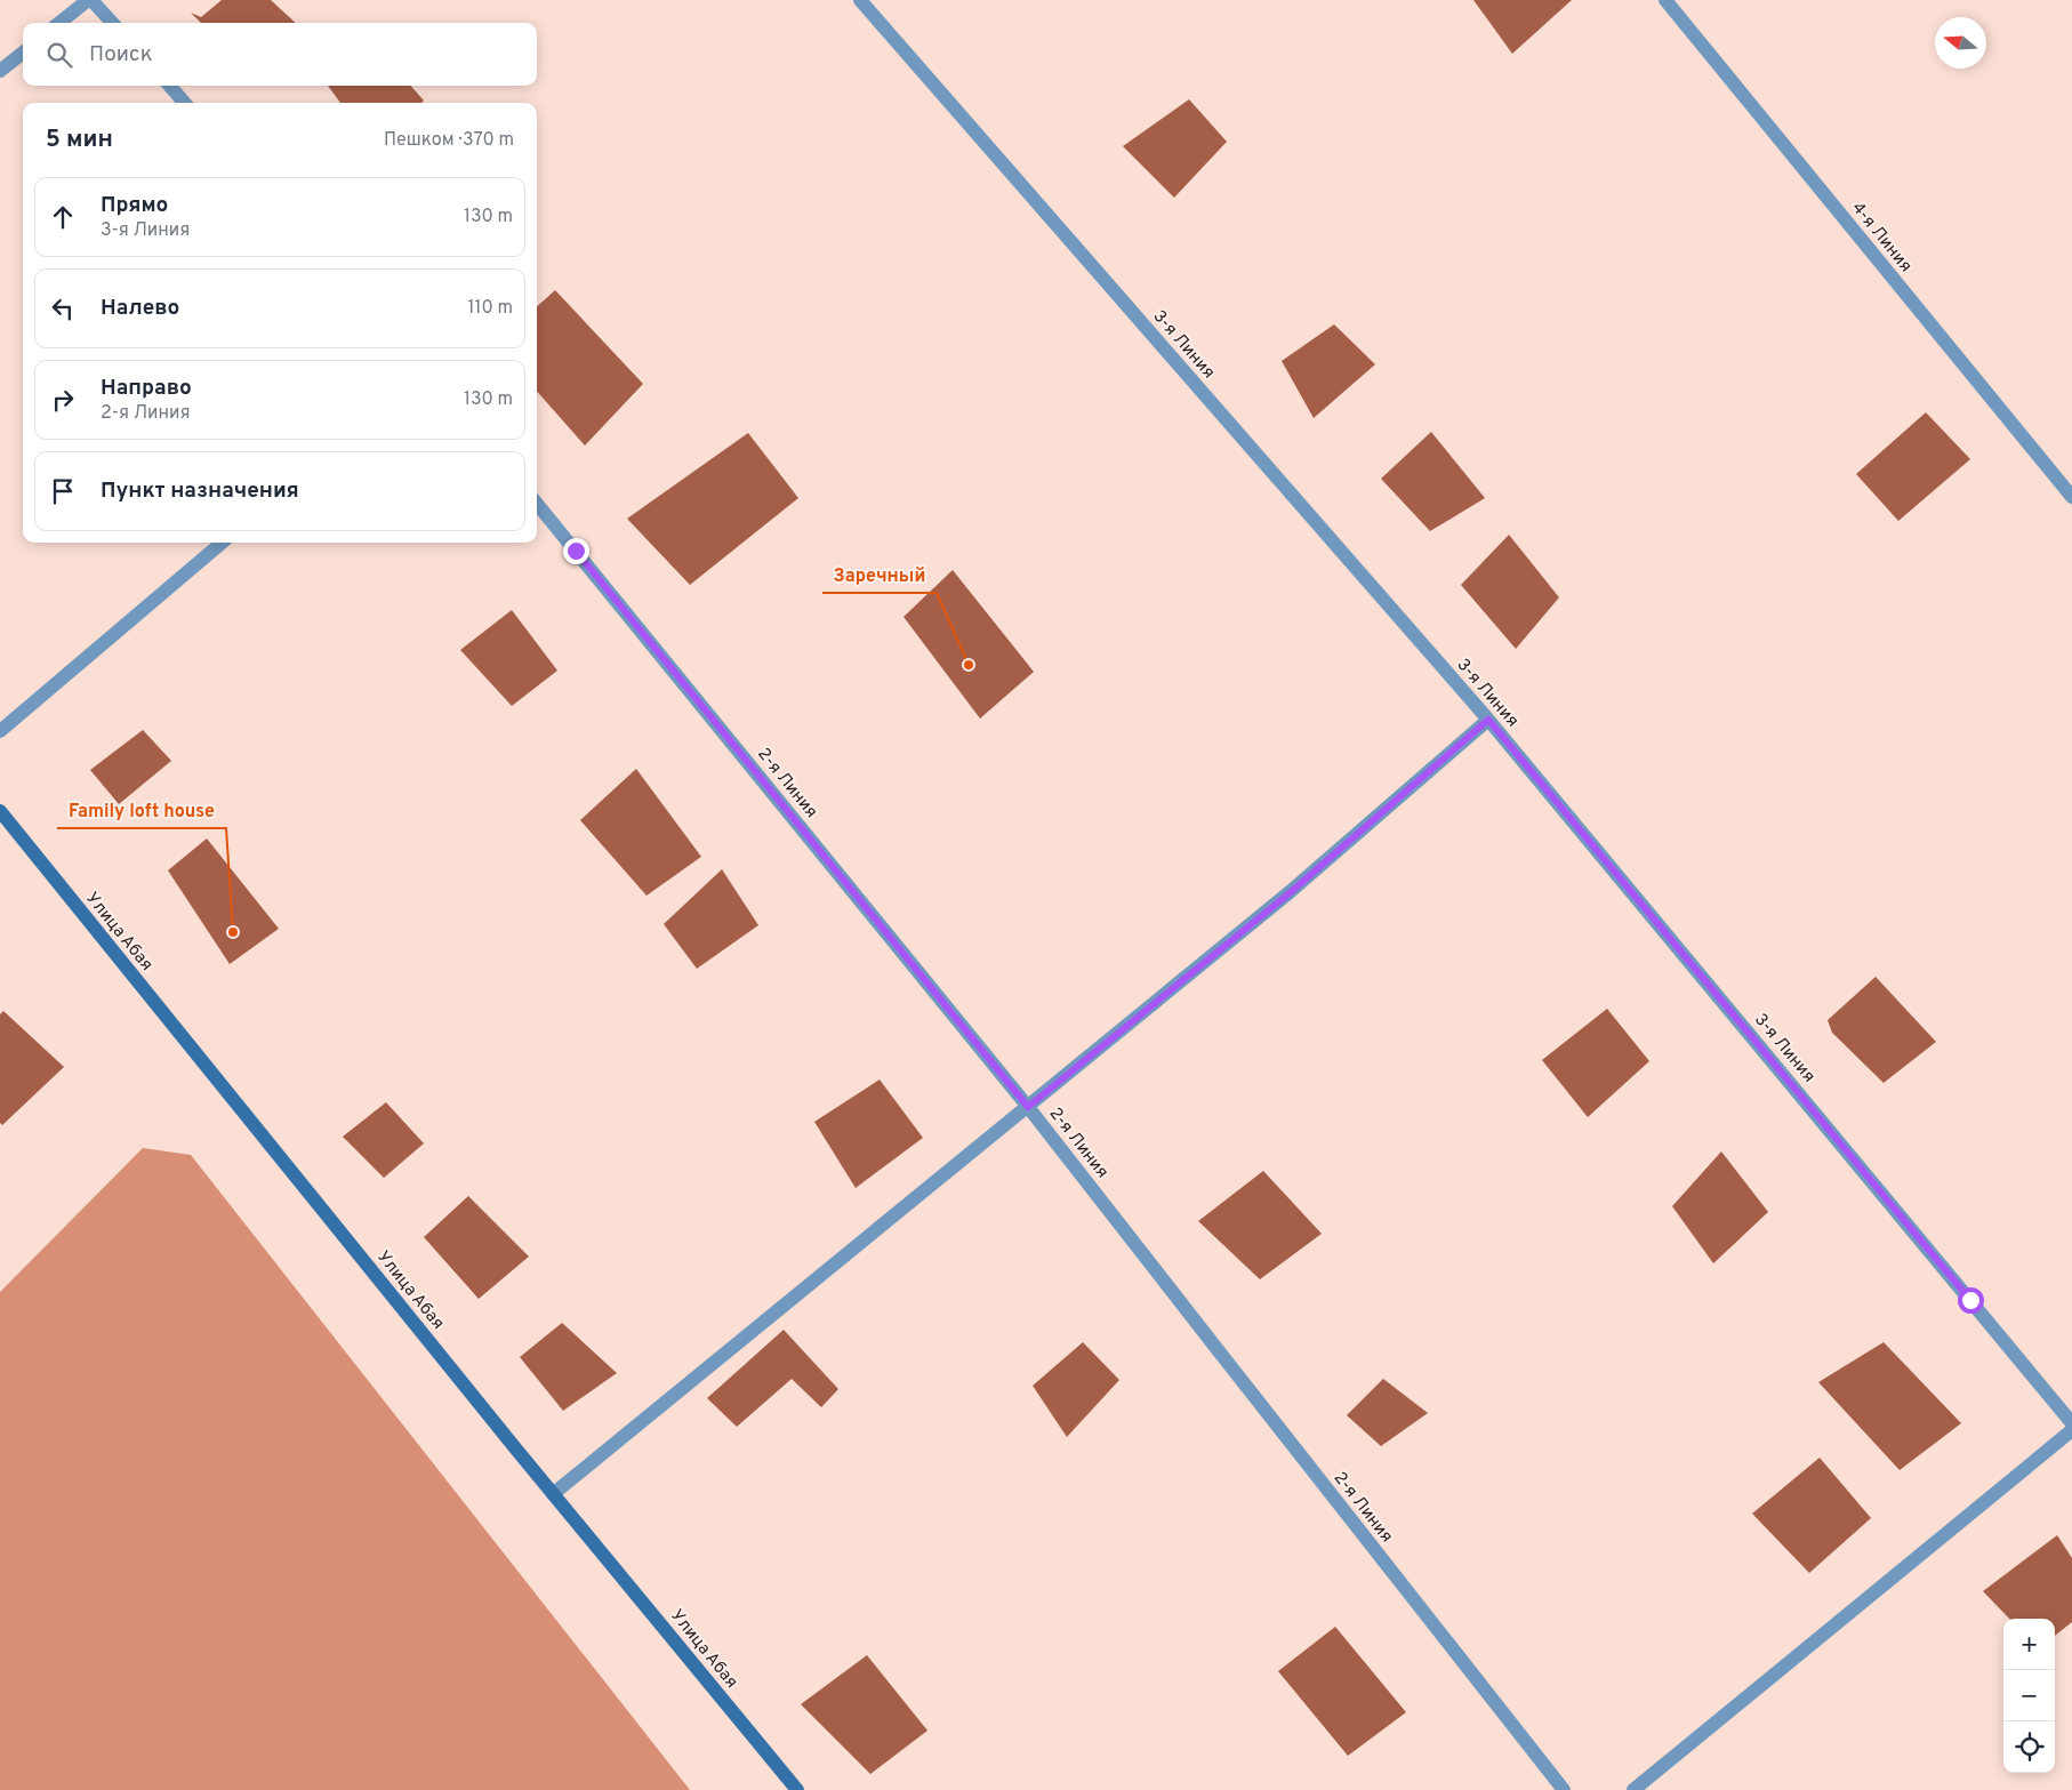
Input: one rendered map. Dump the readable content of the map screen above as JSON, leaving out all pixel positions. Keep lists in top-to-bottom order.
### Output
{
  "streets": {
    "street": [
      "4-я Линия",
      "3-я Линия",
      "2-я Линия",
      "Улица Абая"
    ]
  },
  "places": ["Заречный", "Family loft house"],
  "north": "left",
  "page": {
    "search": "Поиск",
    "heading": ["5 мин", "Пешком · 370 m"],
    "list": [
      ["Прямо", "3-я Линия", "130 m"],
      ["Налево", "110 m"],
      ["Направо", "2-я Линия", "130 m"],
      "Пункт назначения"
    ],
    "map_buttons": ["+", "−"]
  }
}
